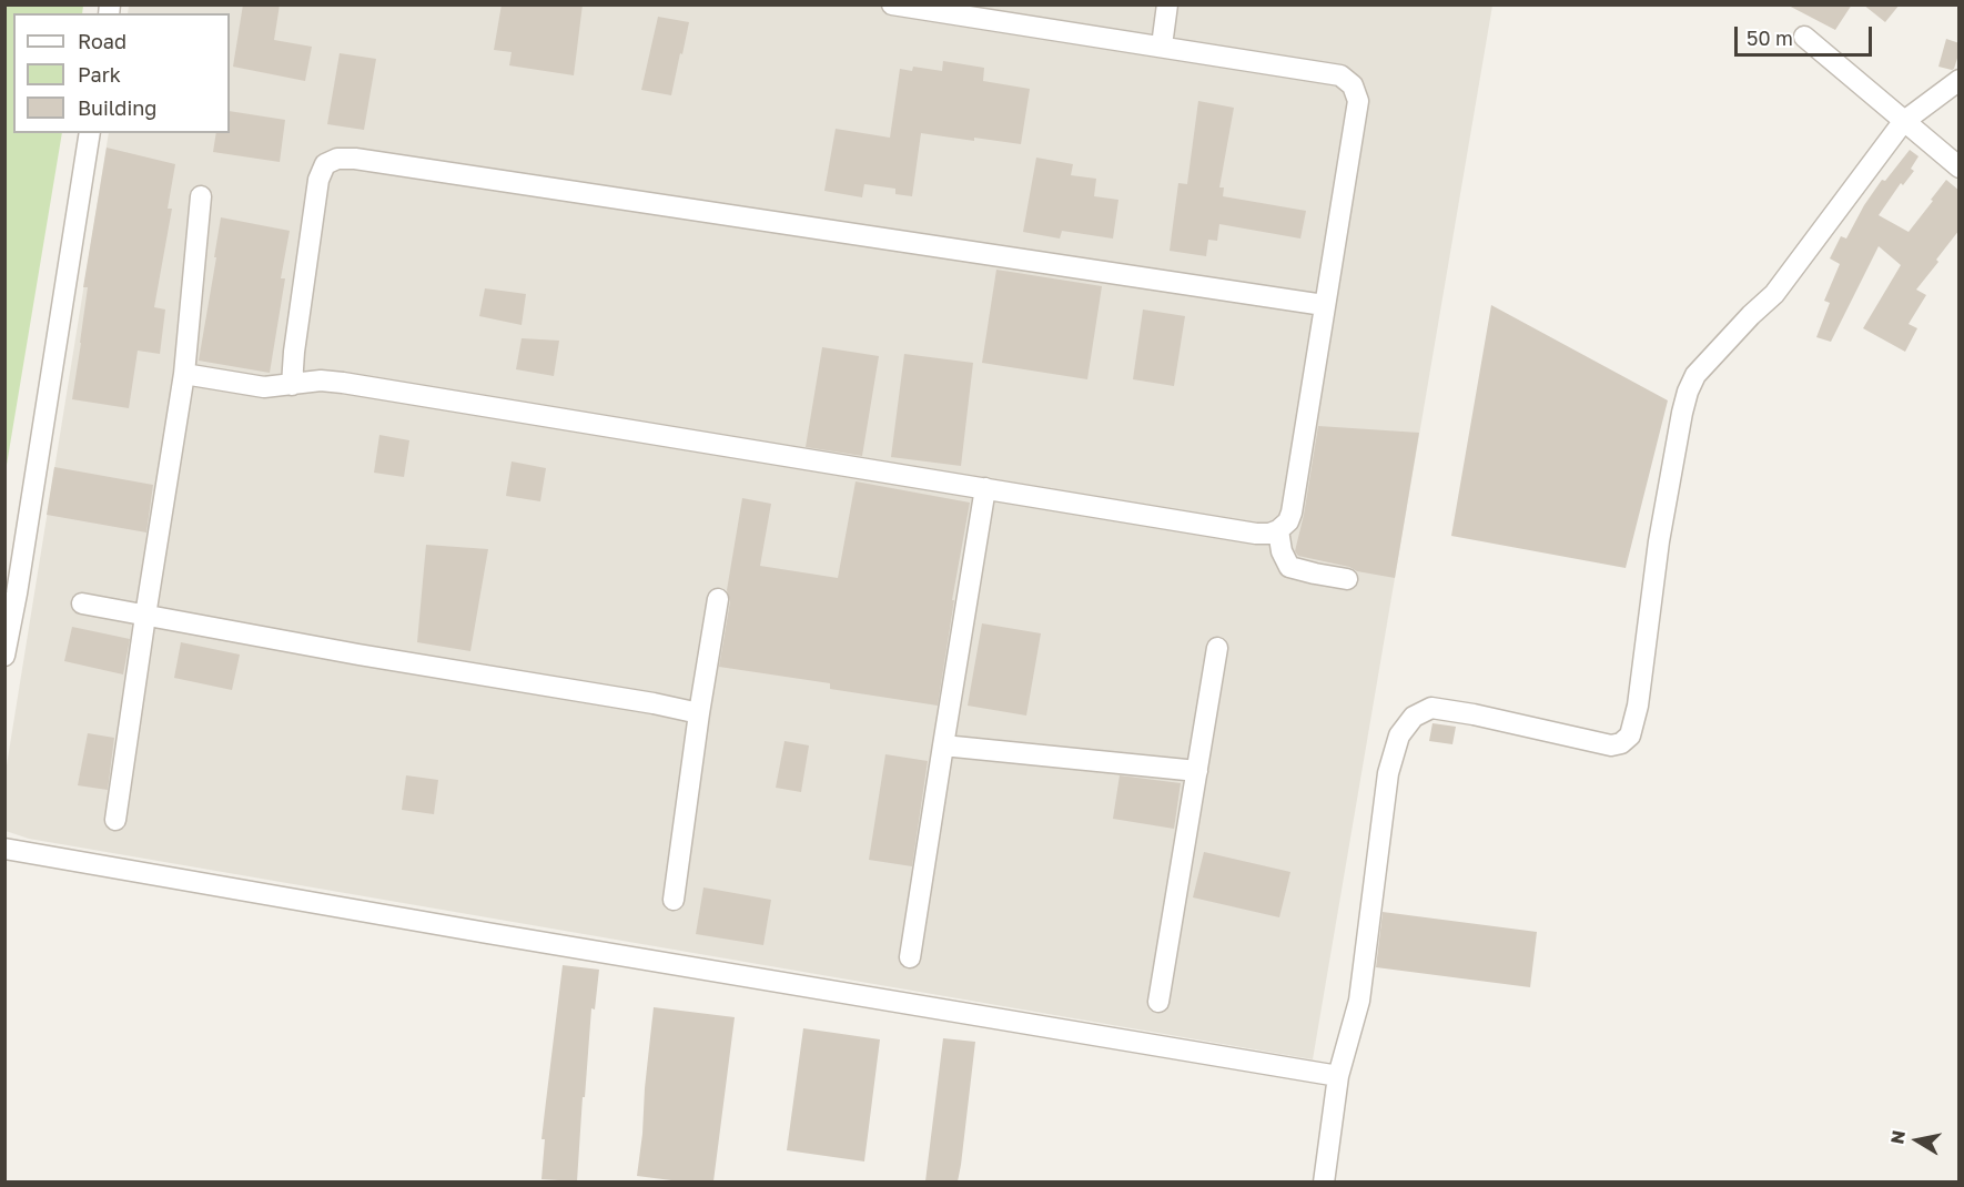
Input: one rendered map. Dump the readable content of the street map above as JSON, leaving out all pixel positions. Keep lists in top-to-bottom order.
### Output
{
  "legend": ["Road", "Park", "Building"],
  "scale_bar": "50 m",
  "north": "left"
}
